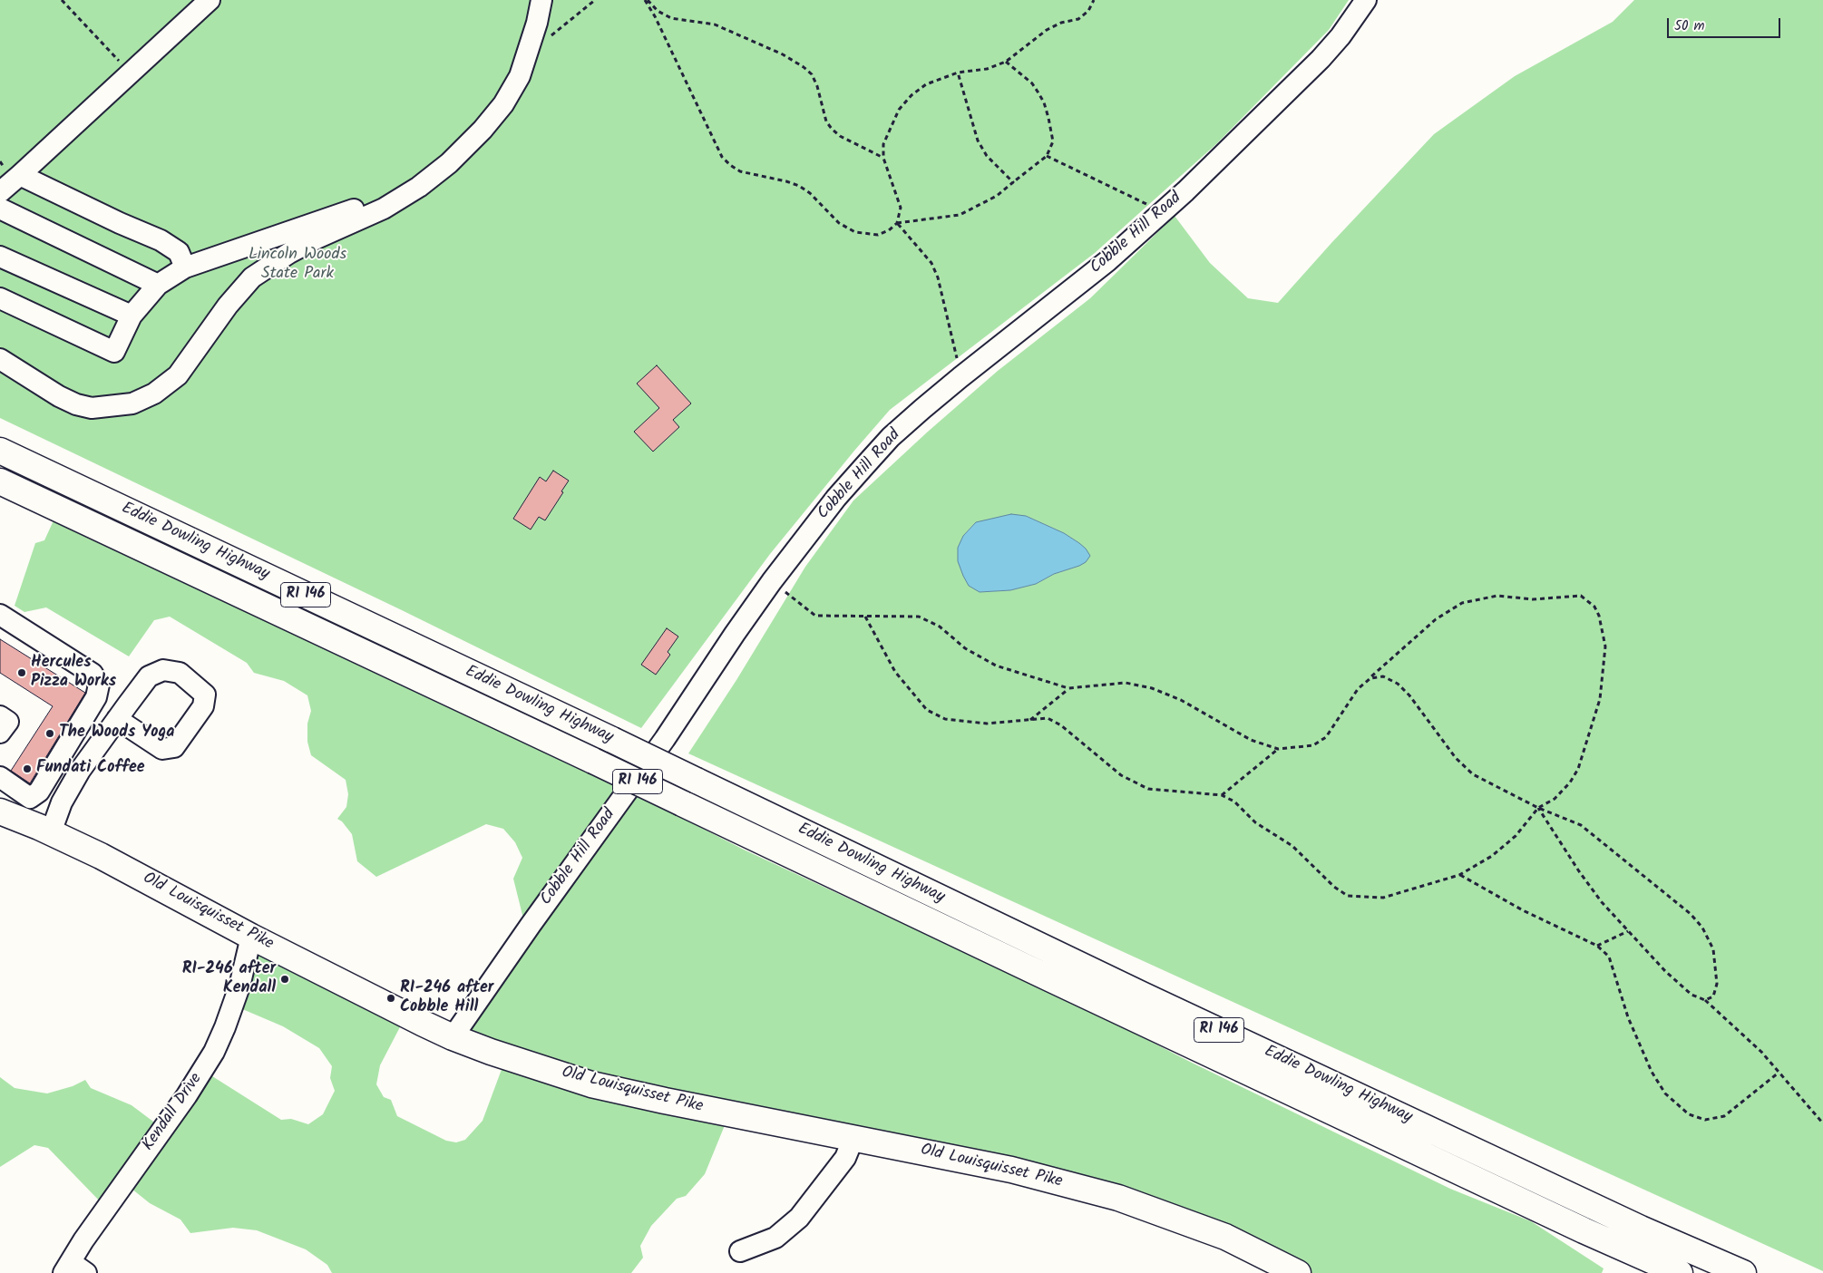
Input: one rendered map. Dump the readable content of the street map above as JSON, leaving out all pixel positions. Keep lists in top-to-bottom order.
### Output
{
  "streets": {
    "main road": ["Eddie Dowling Highway", "RI 146", "Old Louisquisset Pike"],
    "street": ["Cobble Hill Road", "Kendall Drive"]
  },
  "crossings": [
    ["Cobble Hill Road", "Old Louisquisset Pike"],
    ["Old Louisquisset Pike", "Kendall Drive"]
  ],
  "parks": ["Lincoln Woods State Park"],
  "places": [
    "Hercules Pizza Works",
    "The Woods Yoga",
    "Fundati Coffee",
    "RI-246 after Kendall",
    "RI-246 after Cobble Hill"
  ],
  "scale_bar": "50 m"
}
